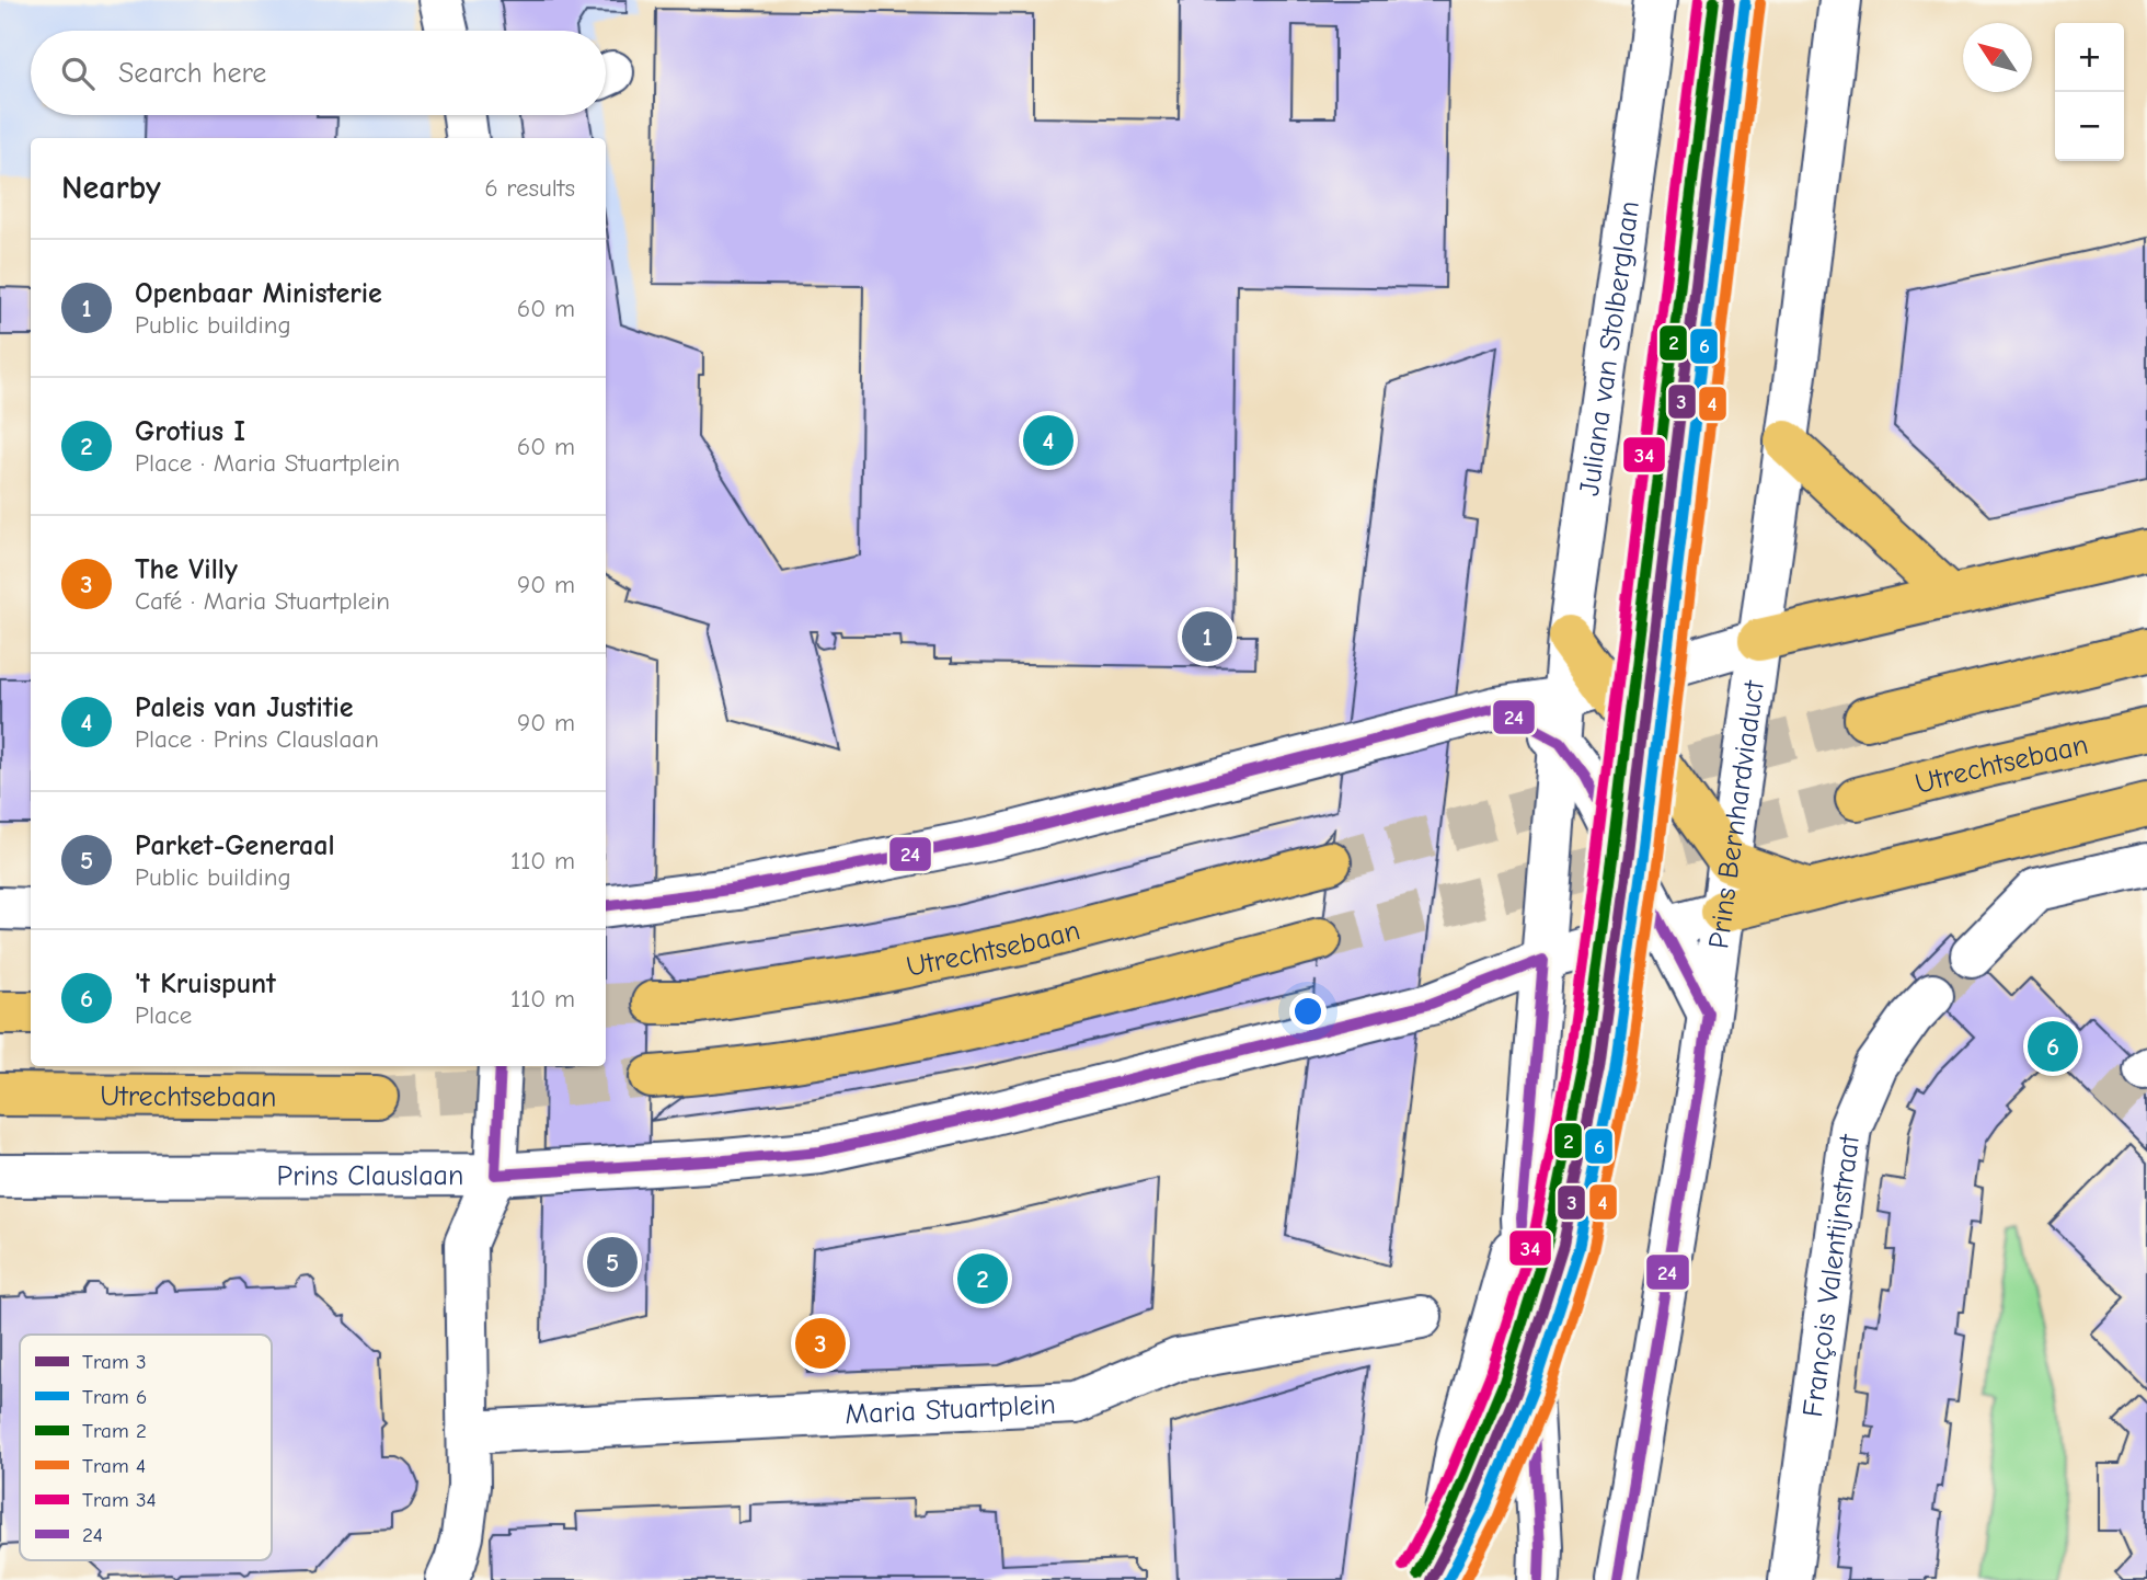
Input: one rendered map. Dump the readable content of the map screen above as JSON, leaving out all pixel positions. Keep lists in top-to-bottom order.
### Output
{
  "streets": {
    "main road": ["Utrechtsebaan"],
    "street": [
      "Juliana van Stolberglaan",
      "Prins Bernhardviaduct",
      "Prins Clauslaan",
      "François Valentijnstraat",
      "Maria Stuartplein"
    ]
  },
  "lines": [
    "tram line 3",
    "tram line 2",
    "tram line 34",
    "tram line 6",
    "tram line 4",
    "transit line 24"
  ],
  "legend": [
    "Tram 3",
    "Tram 6",
    "Tram 2",
    "Tram 4",
    "Tram 34",
    "24"
  ],
  "north": "top left",
  "page": {
    "map_buttons": ["+", "−"],
    "search": "Search here",
    "heading": ["Nearby", "6 results"],
    "list": [
      {
        "mark": "1",
        "name": "Openbaar Ministerie",
        "note": "Public building",
        "value": "60 m"
      },
      {
        "mark": "2",
        "name": "Grotius I",
        "note": "Place · Maria Stuartplein",
        "value": "60 m"
      },
      {
        "mark": "3",
        "name": "The Villy",
        "note": "Café · Maria Stuartplein",
        "value": "90 m"
      },
      {
        "mark": "4",
        "name": "Paleis van Justitie",
        "note": "Place · Prins Clauslaan",
        "value": "90 m"
      },
      {
        "mark": "5",
        "name": "Parket-Generaal",
        "note": "Public building",
        "value": "110 m"
      },
      {
        "mark": "6",
        "name": "'t Kruispunt",
        "note": "Place",
        "value": "110 m"
      }
    ],
    "pins": [
      "4",
      "1",
      "6",
      "5",
      "2",
      "3"
    ]
  }
}
